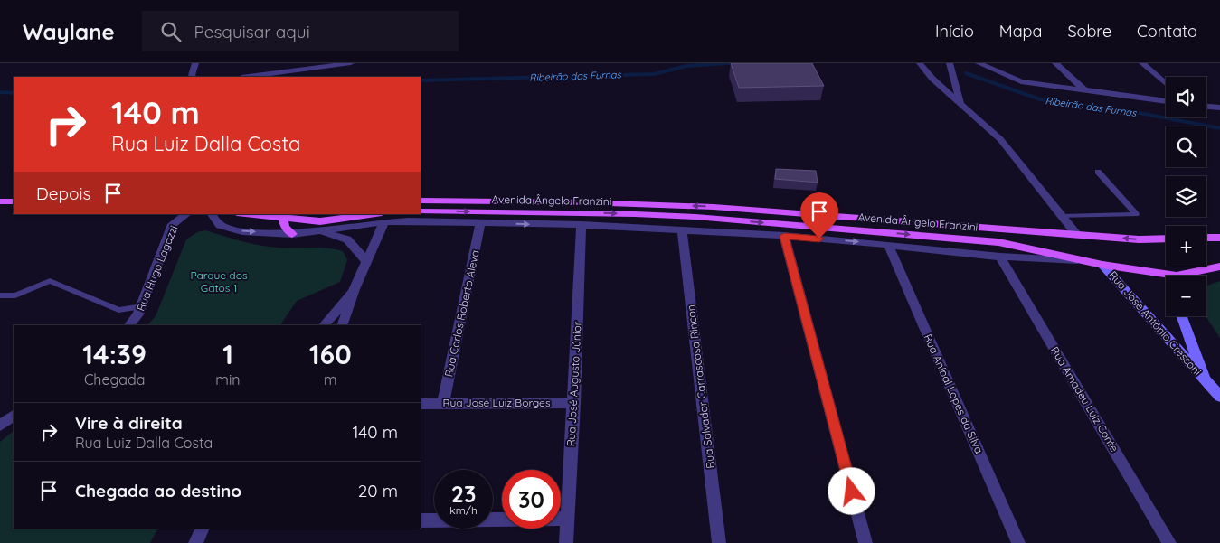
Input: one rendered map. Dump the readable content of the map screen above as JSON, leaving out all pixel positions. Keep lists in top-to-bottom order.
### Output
{
  "streets": {
    "main road": ["Avenida Ângelo Franzini"],
    "street": [
      "Rua Hugo Lagazzi",
      "Rua Carlos Roberto Aleva",
      "Rua José Antônio Cressoni",
      "Rua José Augusto Júnior",
      "Rua Salvador Carrascosa Rincon",
      "Rua Aníbal Lopes da Silva",
      "Rua Amadeu Luiz Conte",
      "Rua José Luiz Borges"
    ]
  },
  "crossings": [
    ["Avenida Ângelo Franzini", "Rua José Antônio Cressoni"],
    ["Rua Carlos Roberto Aleva", "Rua José Luiz Borges"],
    ["Rua José Augusto Júnior", "Rua José Luiz Borges"]
  ],
  "water": ["Ribeirão das Furnas"],
  "parks": ["Parque dos Gatos 1"],
  "page": {
    "header": "Waylane",
    "search": "Pesquisar aqui",
    "nav": [
      "Início",
      "Mapa",
      "Sobre",
      "Contato"
    ],
    "map_buttons": ["+", "−"],
    "turn": ["140 m", "Rua Luiz Dalla Costa"],
    "then": "Depois",
    "eta": [
      "14:39",
      "Chegada",
      "1",
      "min",
      "160",
      "m"
    ],
    "list": [
      {
        "name": "Vire à direita",
        "note": "Rua Luiz Dalla Costa",
        "value": "140 m"
      },
      {
        "name": "Chegada ao destino",
        "value": "20 m"
      }
    ],
    "speed": "23 km/h",
    "limit": "30"
  }
}
